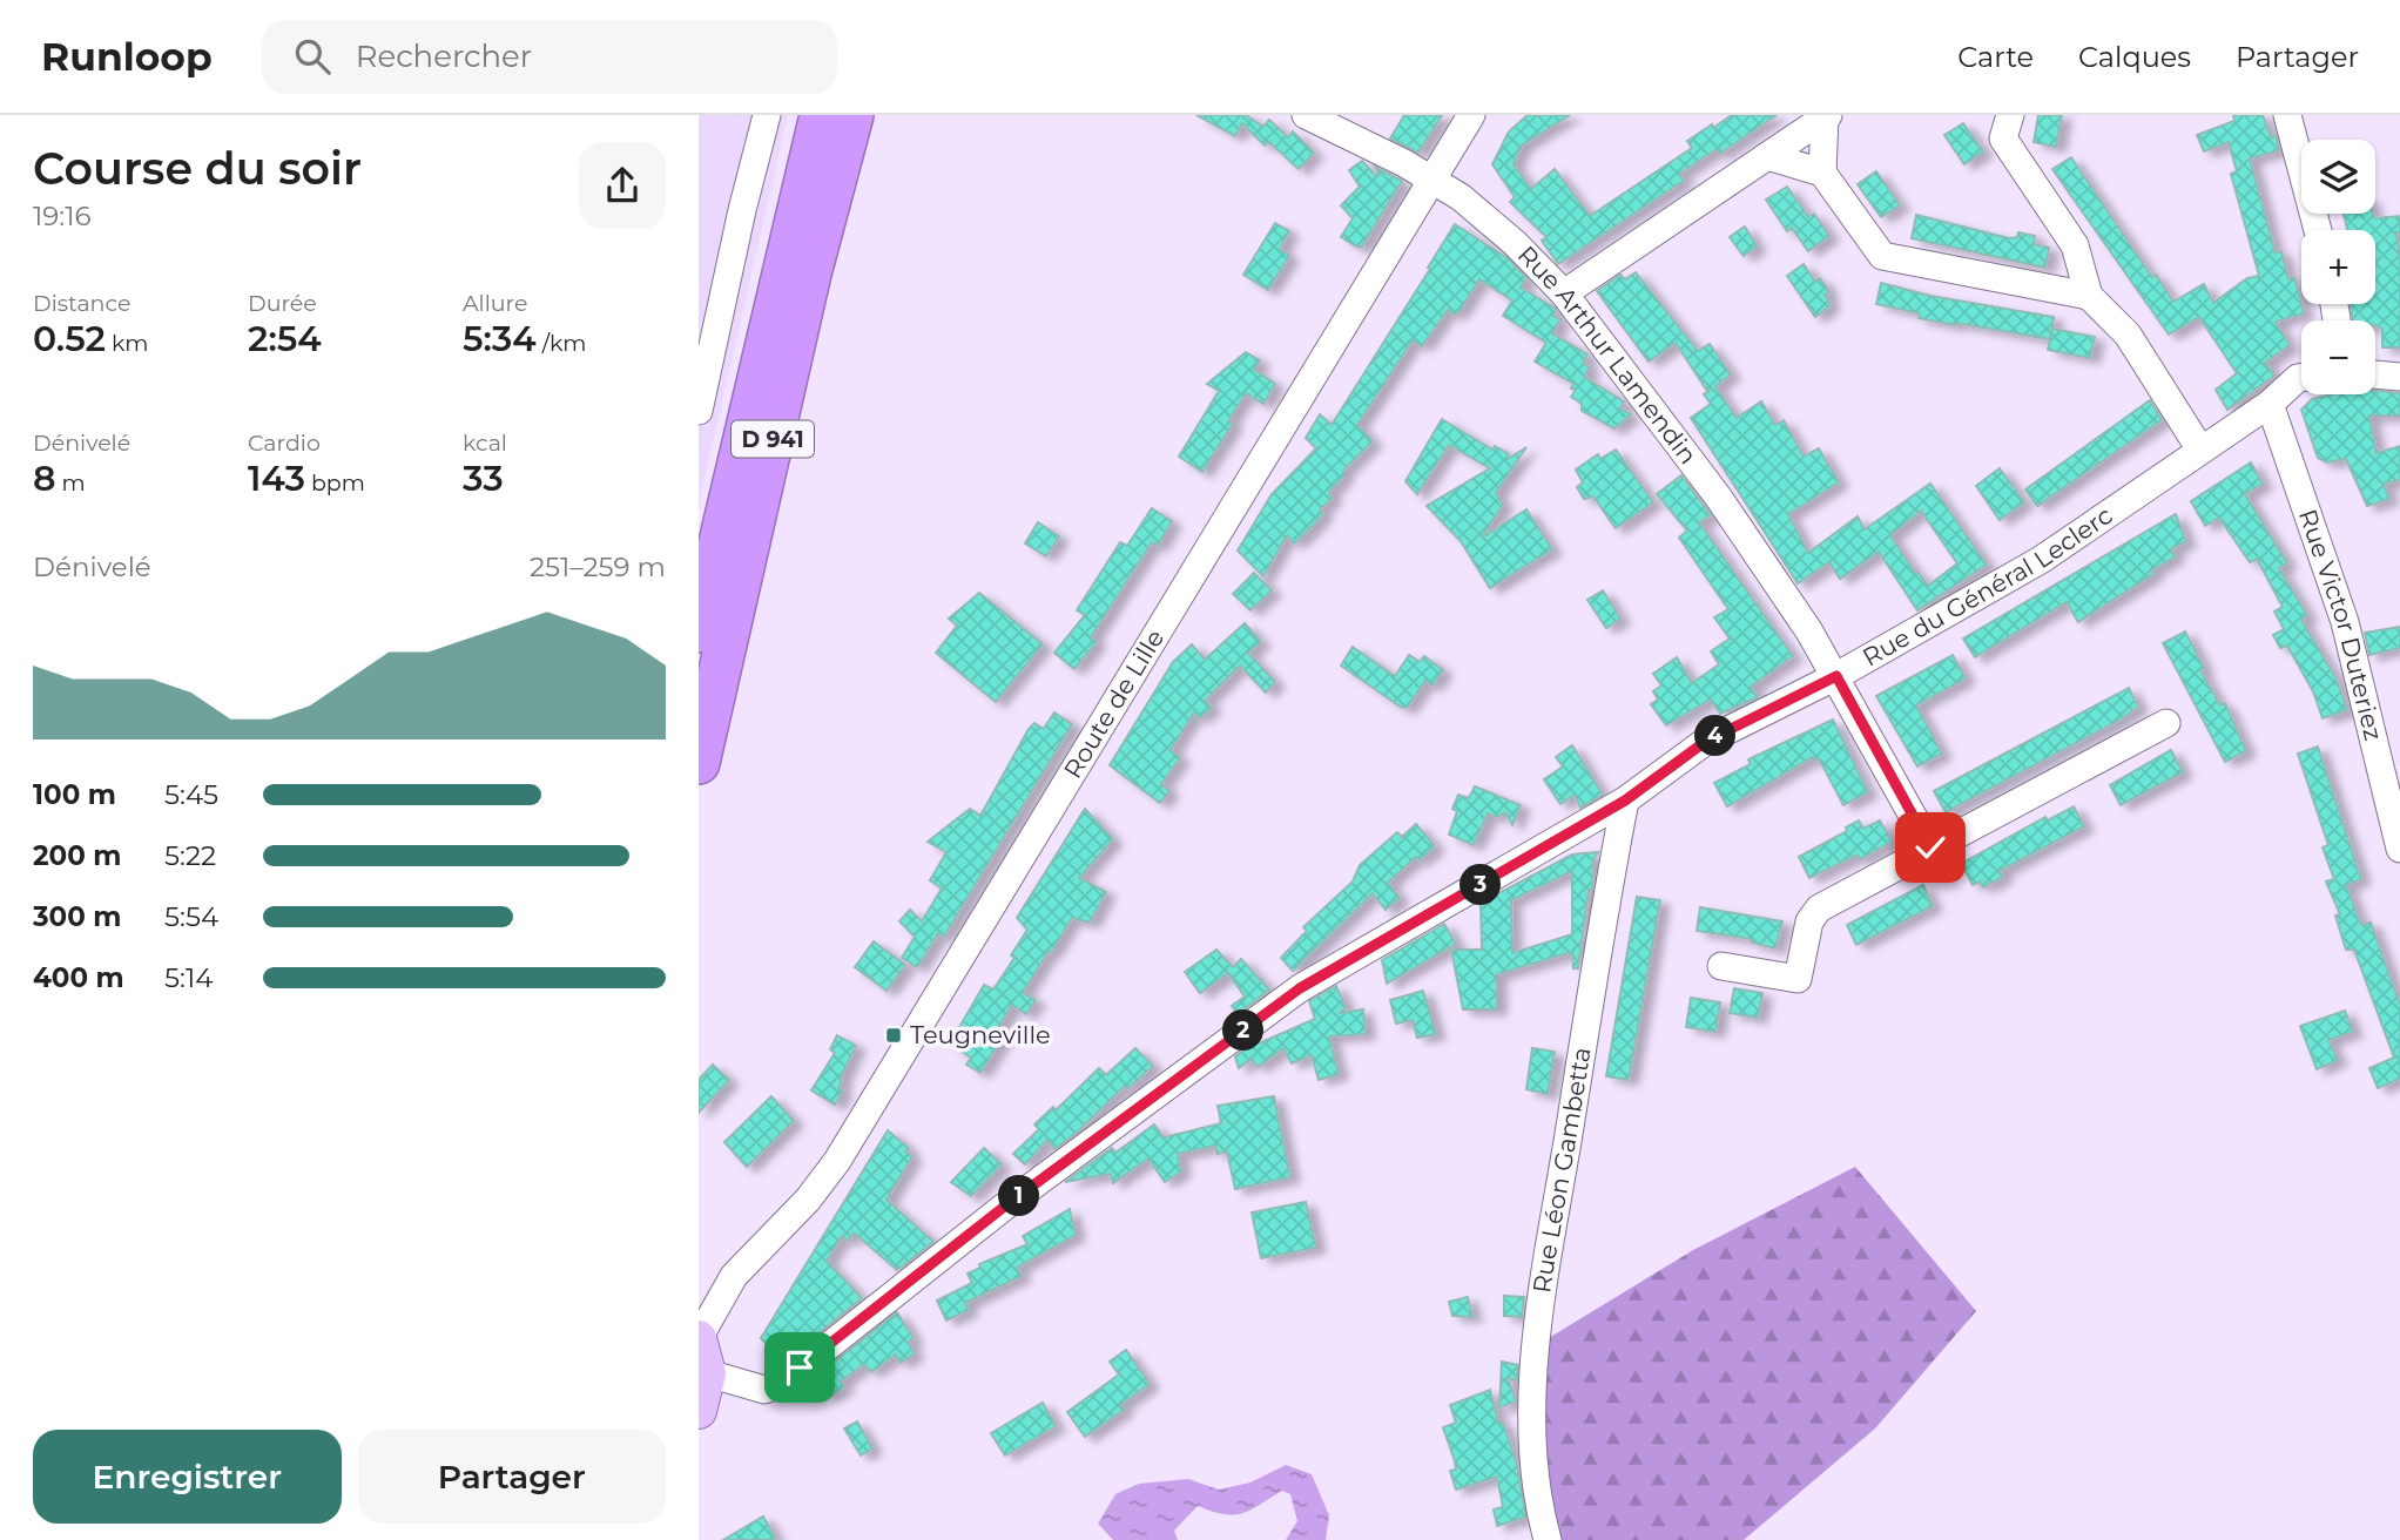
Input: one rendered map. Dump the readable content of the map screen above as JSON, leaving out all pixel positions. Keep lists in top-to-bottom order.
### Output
{
  "streets": {
    "highway": ["D 941"],
    "street": [
      "Rue Arthur Lamendin",
      "Rue du Général Leclerc",
      "Rue Victor Duteriez",
      "Route de Lille",
      "Rue Léon Gambetta"
    ]
  },
  "crossings": [
    ["Rue Arthur Lamendin", "Rue du Général Leclerc"],
    ["Rue Arthur Lamendin", "Route de Lille"],
    ["Rue du Général Leclerc", "Rue Victor Duteriez"],
    ["Rue du Général Leclerc", "Rue Léon Gambetta"]
  ],
  "places": {
    "transit": ["Teugneville"]
  },
  "page": {
    "header": "Runloop",
    "search": "Rechercher",
    "nav": ["Carte", "Calques", "Partager"],
    "heading": ["Course du soir", "19:16"],
    "map_buttons": ["+", "−"],
    "stats": [
      ["Distance", "0.52 km"],
      ["Durée", "2:54"],
      ["Allure", "5:34 /km"],
      ["Dénivelé", "8 m"],
      ["Cardio", "143 bpm"],
      ["kcal", "33"]
    ],
    "chart": ["Dénivelé", "251–259 m"],
    "pins": [
      "4",
      "3",
      "2",
      "1"
    ],
    "list": [
      {
        "name": "100 m",
        "note": "5:45"
      },
      {
        "name": "200 m",
        "note": "5:22"
      },
      {
        "name": "300 m",
        "note": "5:54"
      },
      {
        "name": "400 m",
        "note": "5:14"
      }
    ],
    "buttons": ["Enregistrer", "Partager"]
  }
}
